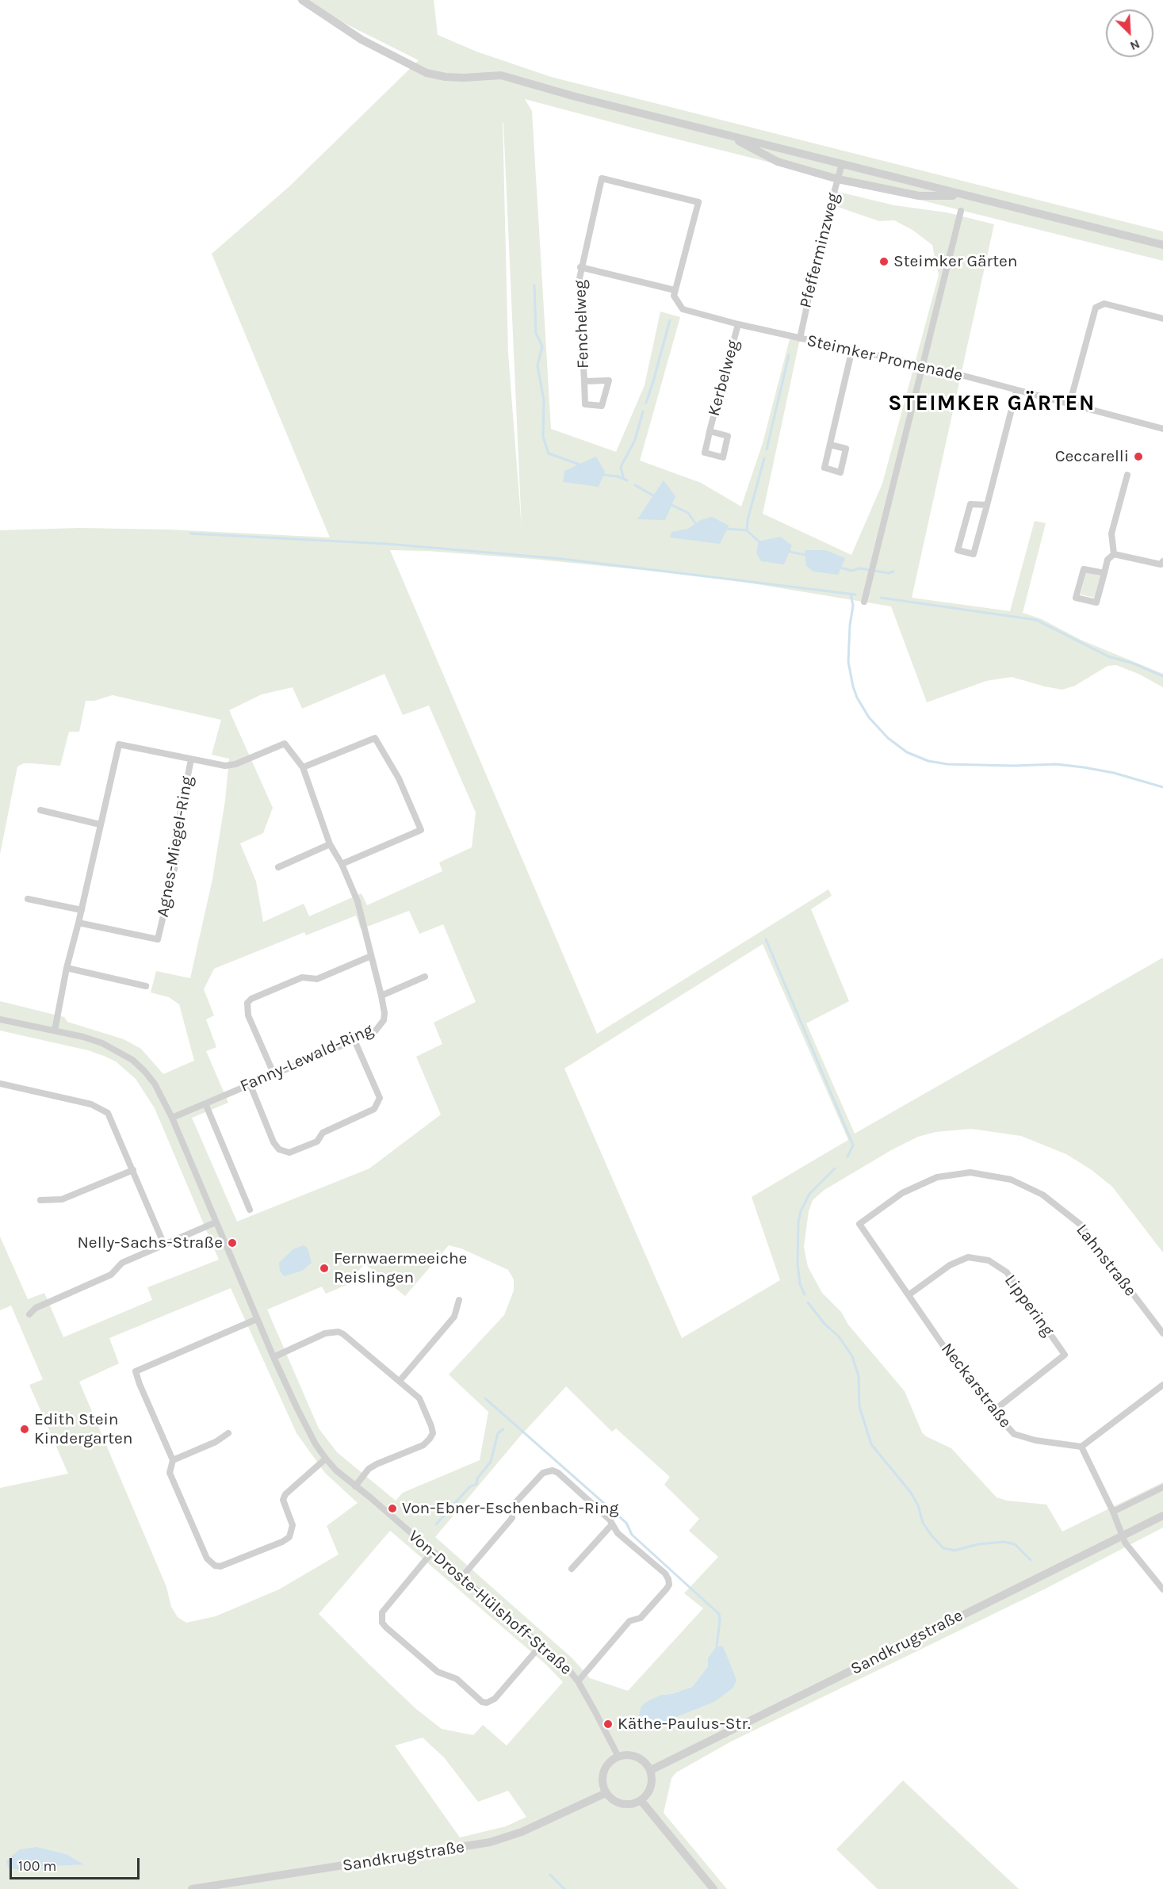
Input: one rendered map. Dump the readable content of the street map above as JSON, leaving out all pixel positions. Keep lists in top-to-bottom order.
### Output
{
  "streets": {
    "street": [
      "Pfefferminzweg",
      "Fenchelweg",
      "Steimker Promenade",
      "Kerbelweg",
      "Agnes-Miegel-Ring",
      "Fanny-Lewald-Ring",
      "Lahnstraße",
      "Lippering",
      "Neckarstraße",
      "Von-Droste-Hülshoff-Straße",
      "Sandkrugstraße"
    ]
  },
  "crossings": [
    ["Pfefferminzweg", "Steimker Promenade"],
    ["Fenchelweg", "Steimker Promenade"],
    ["Steimker Promenade", "Kerbelweg"],
    ["Agnes-Miegel-Ring", "Fanny-Lewald-Ring"],
    ["Fanny-Lewald-Ring", "Von-Droste-Hülshoff-Straße"],
    ["Lahnstraße", "Neckarstraße"],
    ["Lippering", "Neckarstraße"],
    ["Von-Droste-Hülshoff-Straße", "Sandkrugstraße"]
  ],
  "districts": ["STEIMKER GÄRTEN"],
  "places": [
    "Steimker Gärten",
    "Ceccarelli",
    "Nelly-Sachs-Straße",
    "Fernwaermeeiche Reislingen",
    "Edith Stein Kindergarten",
    "Von-Ebner-Eschenbach-Ring",
    "Käthe-Paulus-Str."
  ],
  "scale_bar": "100 m",
  "north": "bottom right"
}
